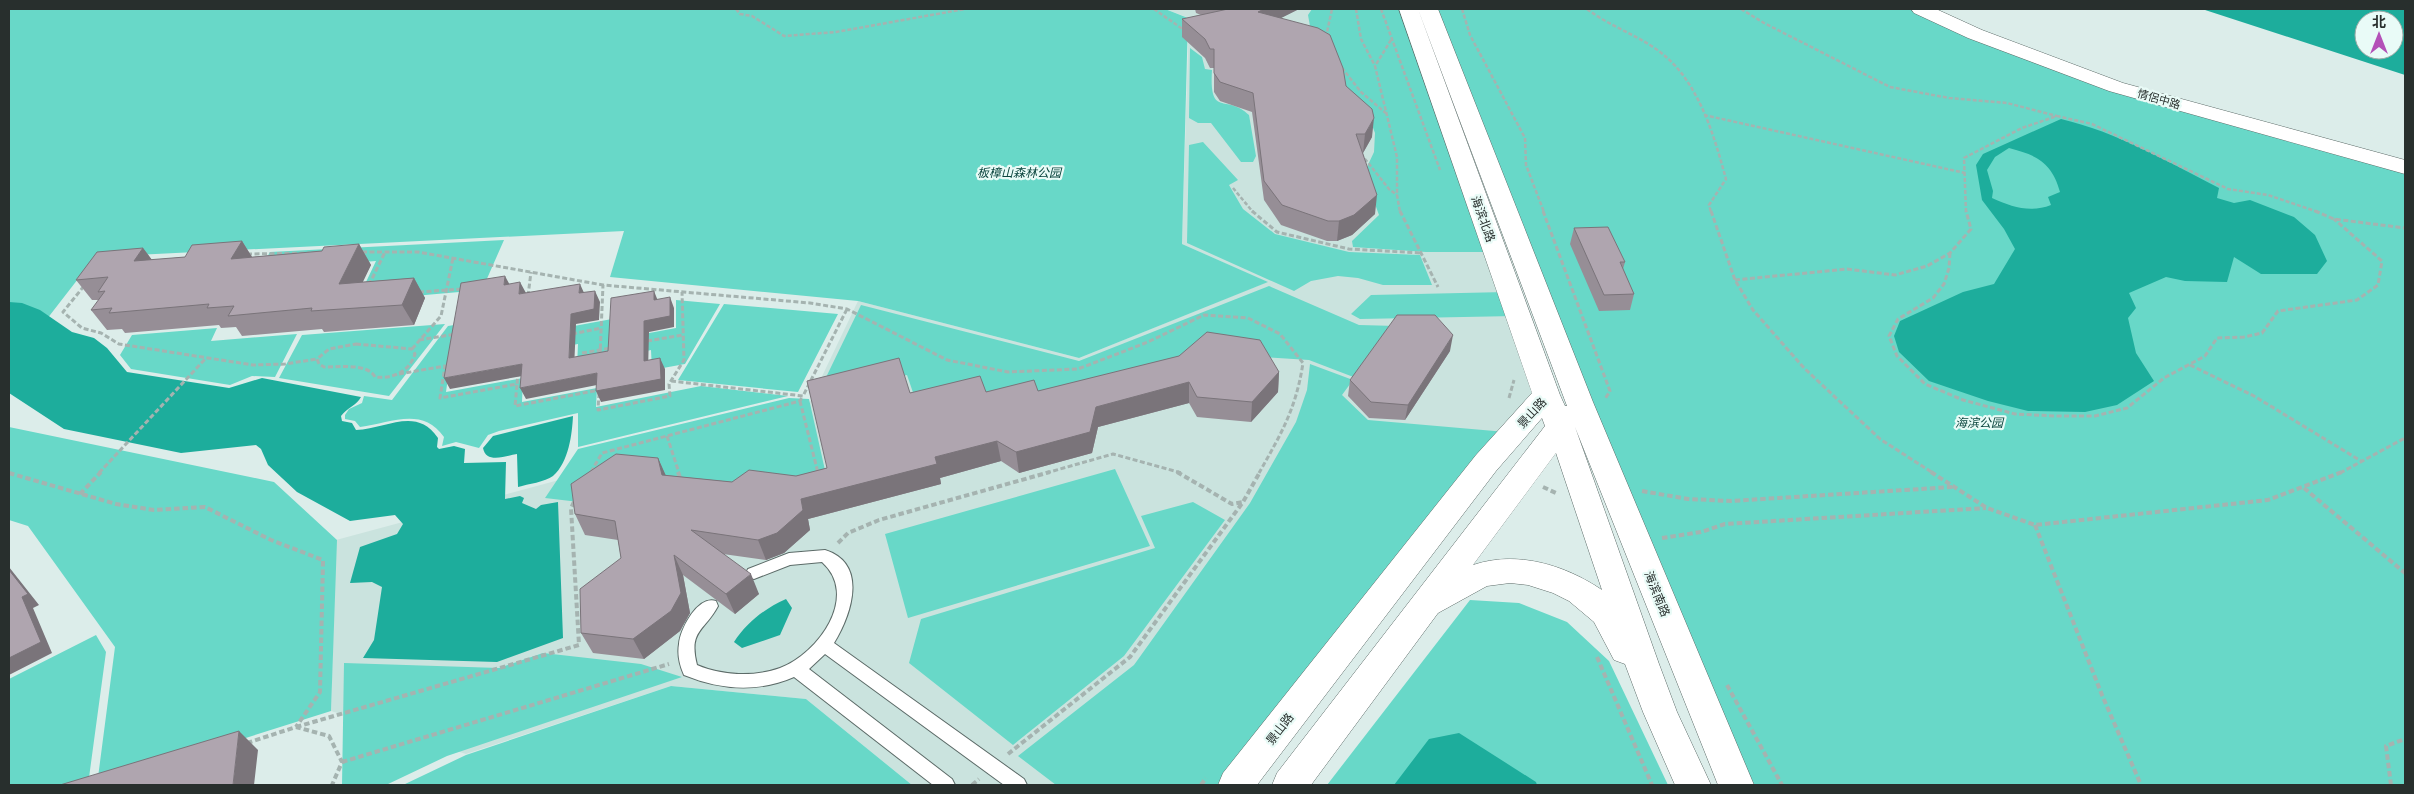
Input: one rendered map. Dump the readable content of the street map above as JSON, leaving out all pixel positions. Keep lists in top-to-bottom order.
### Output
{
  "streets": {
    "main road": [
      "情侶中路",
      "海滨北路",
      "景山路",
      "海滨南路"
    ]
  },
  "crossings": [
    ["海滨北路", "景山路"],
    ["海滨北路", "海滨南路"],
    ["景山路", "海滨南路"]
  ],
  "parks": ["板樟山森林公园", "海滨公园"],
  "north": "top"
}
